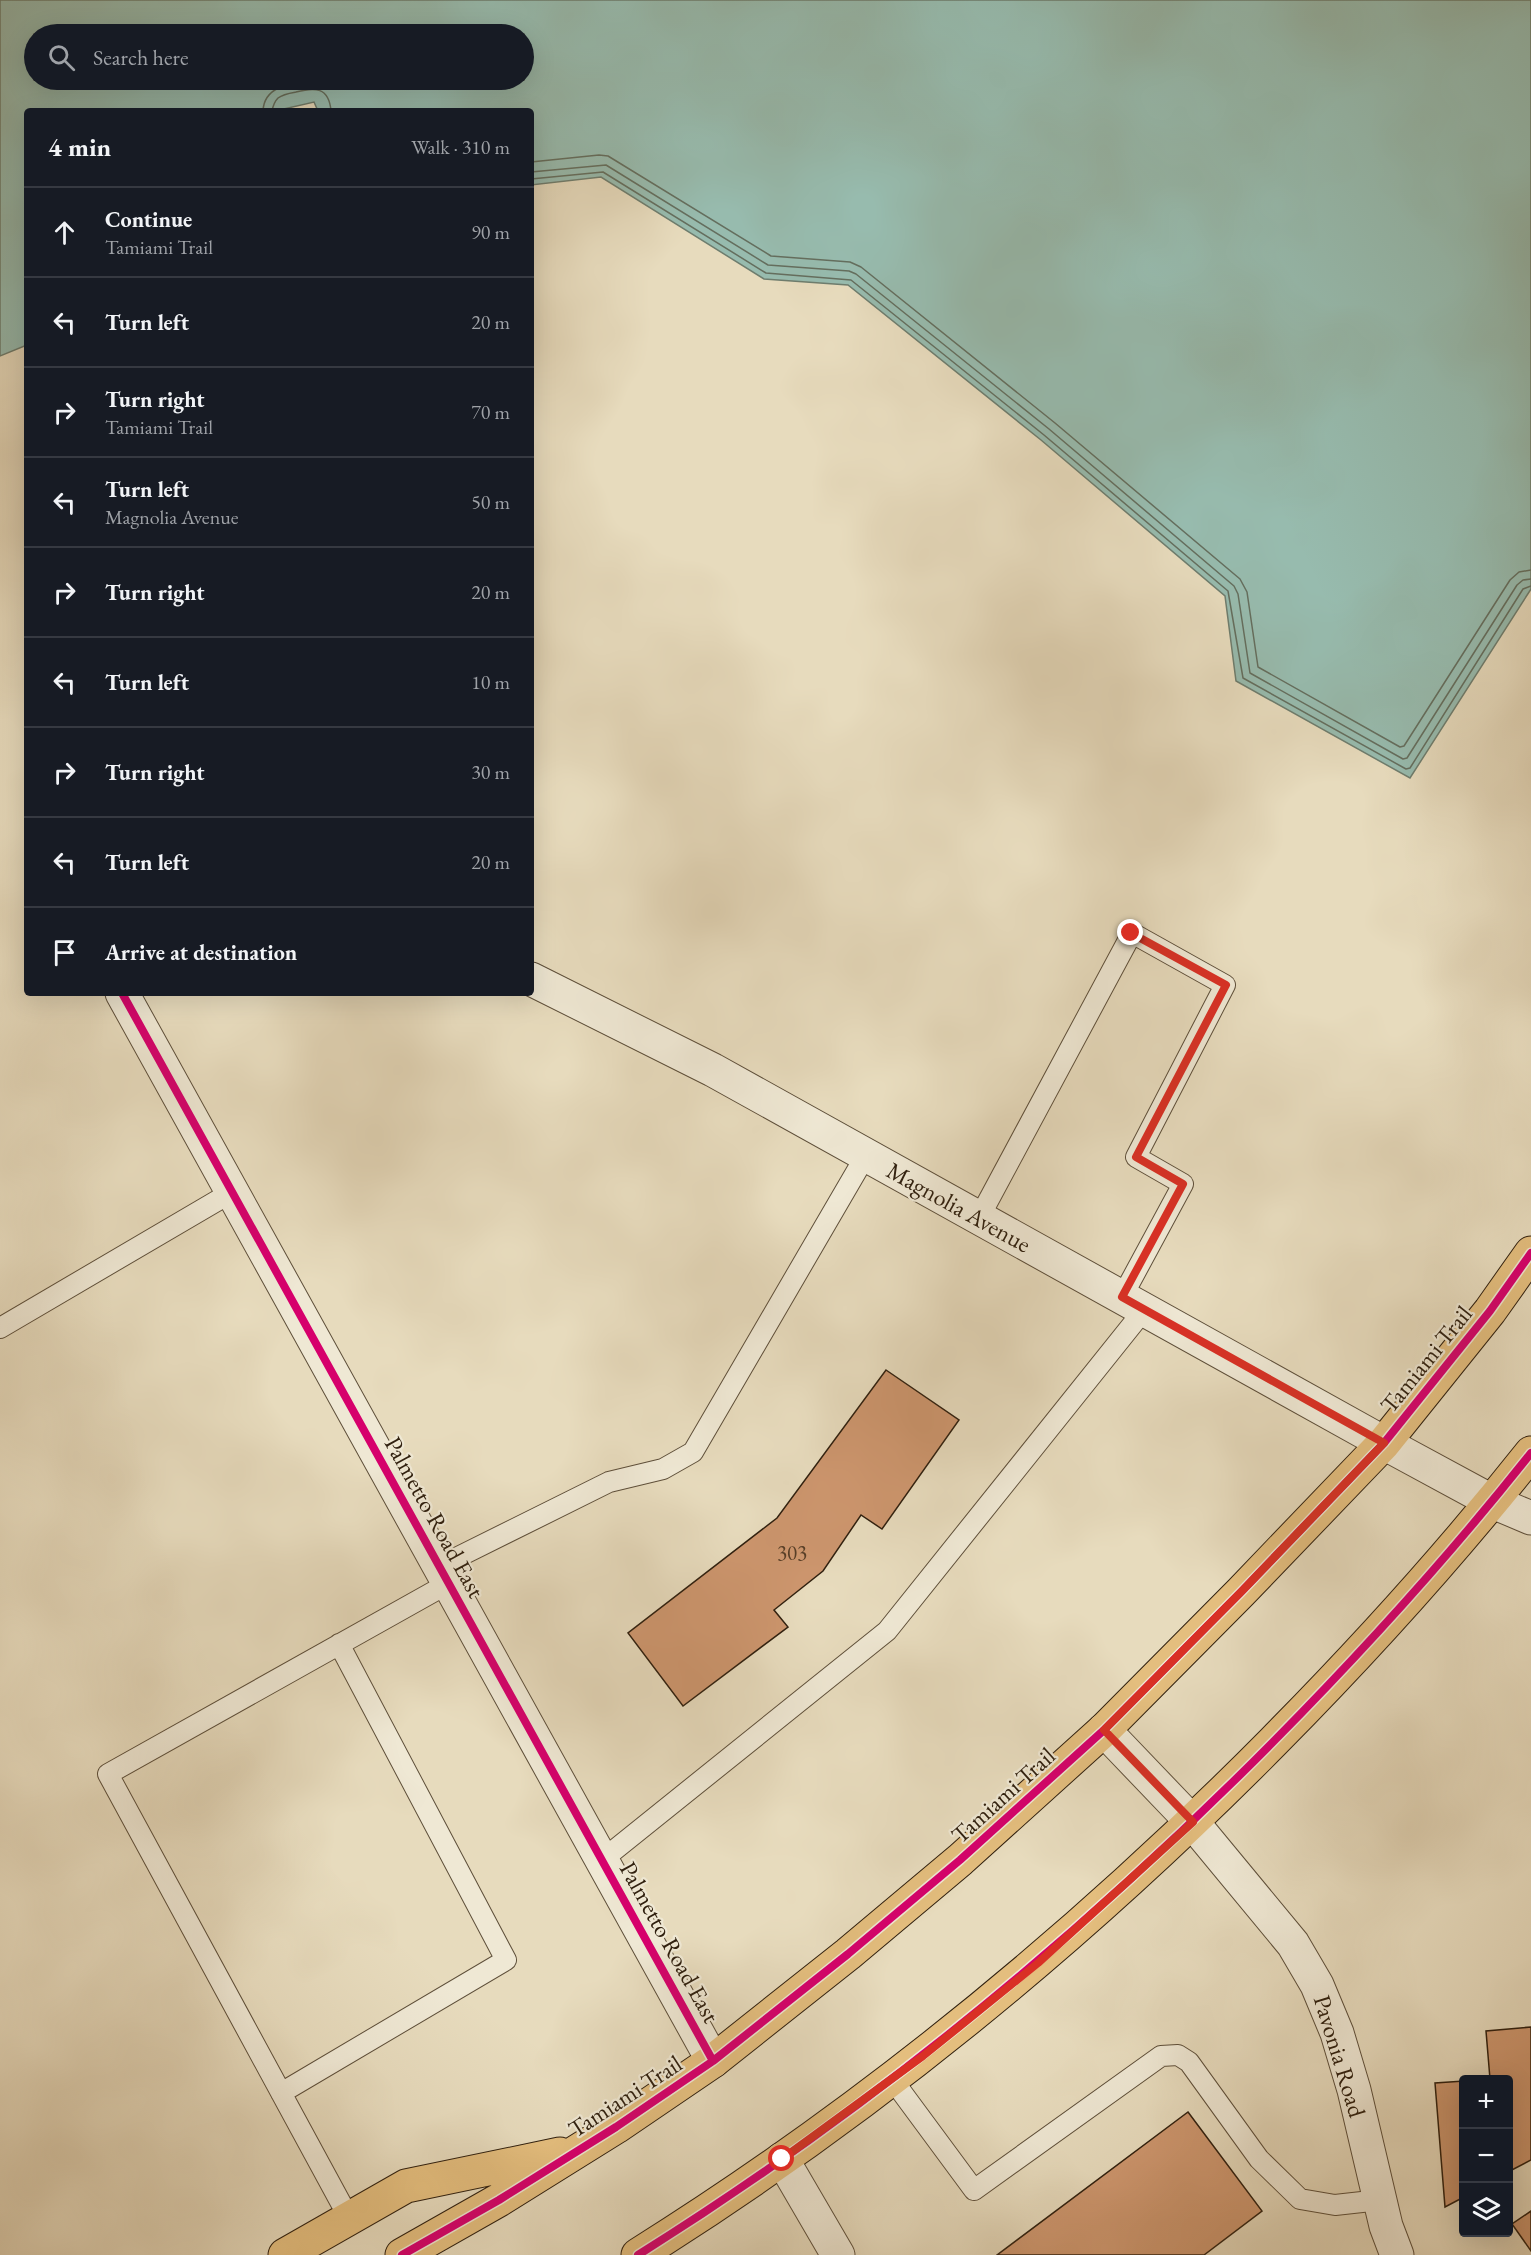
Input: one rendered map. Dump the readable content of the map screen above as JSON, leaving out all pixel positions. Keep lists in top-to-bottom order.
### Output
{
  "streets": {
    "main road": ["Tamiami Trail"],
    "street": ["Magnolia Avenue", "Palmetto Road East", "Pavonia Road"]
  },
  "crossings": [
    ["Magnolia Avenue", "Tamiami Trail"],
    ["Tamiami Trail", "Palmetto Road East"],
    ["Tamiami Trail", "Pavonia Road"]
  ],
  "house_numbers": ["303"],
  "page": {
    "search": "Search here",
    "heading": ["4 min", "Walk · 310 m"],
    "list": [
      ["Continue", "Tamiami Trail", "90 m"],
      ["Turn left", "20 m"],
      ["Turn right", "Tamiami Trail", "70 m"],
      ["Turn left", "Magnolia Avenue", "50 m"],
      ["Turn right", "20 m"],
      ["Turn left", "10 m"],
      ["Turn right", "30 m"],
      ["Turn left", "20 m"],
      "Arrive at destination"
    ],
    "map_buttons": ["+", "−"]
  }
}
